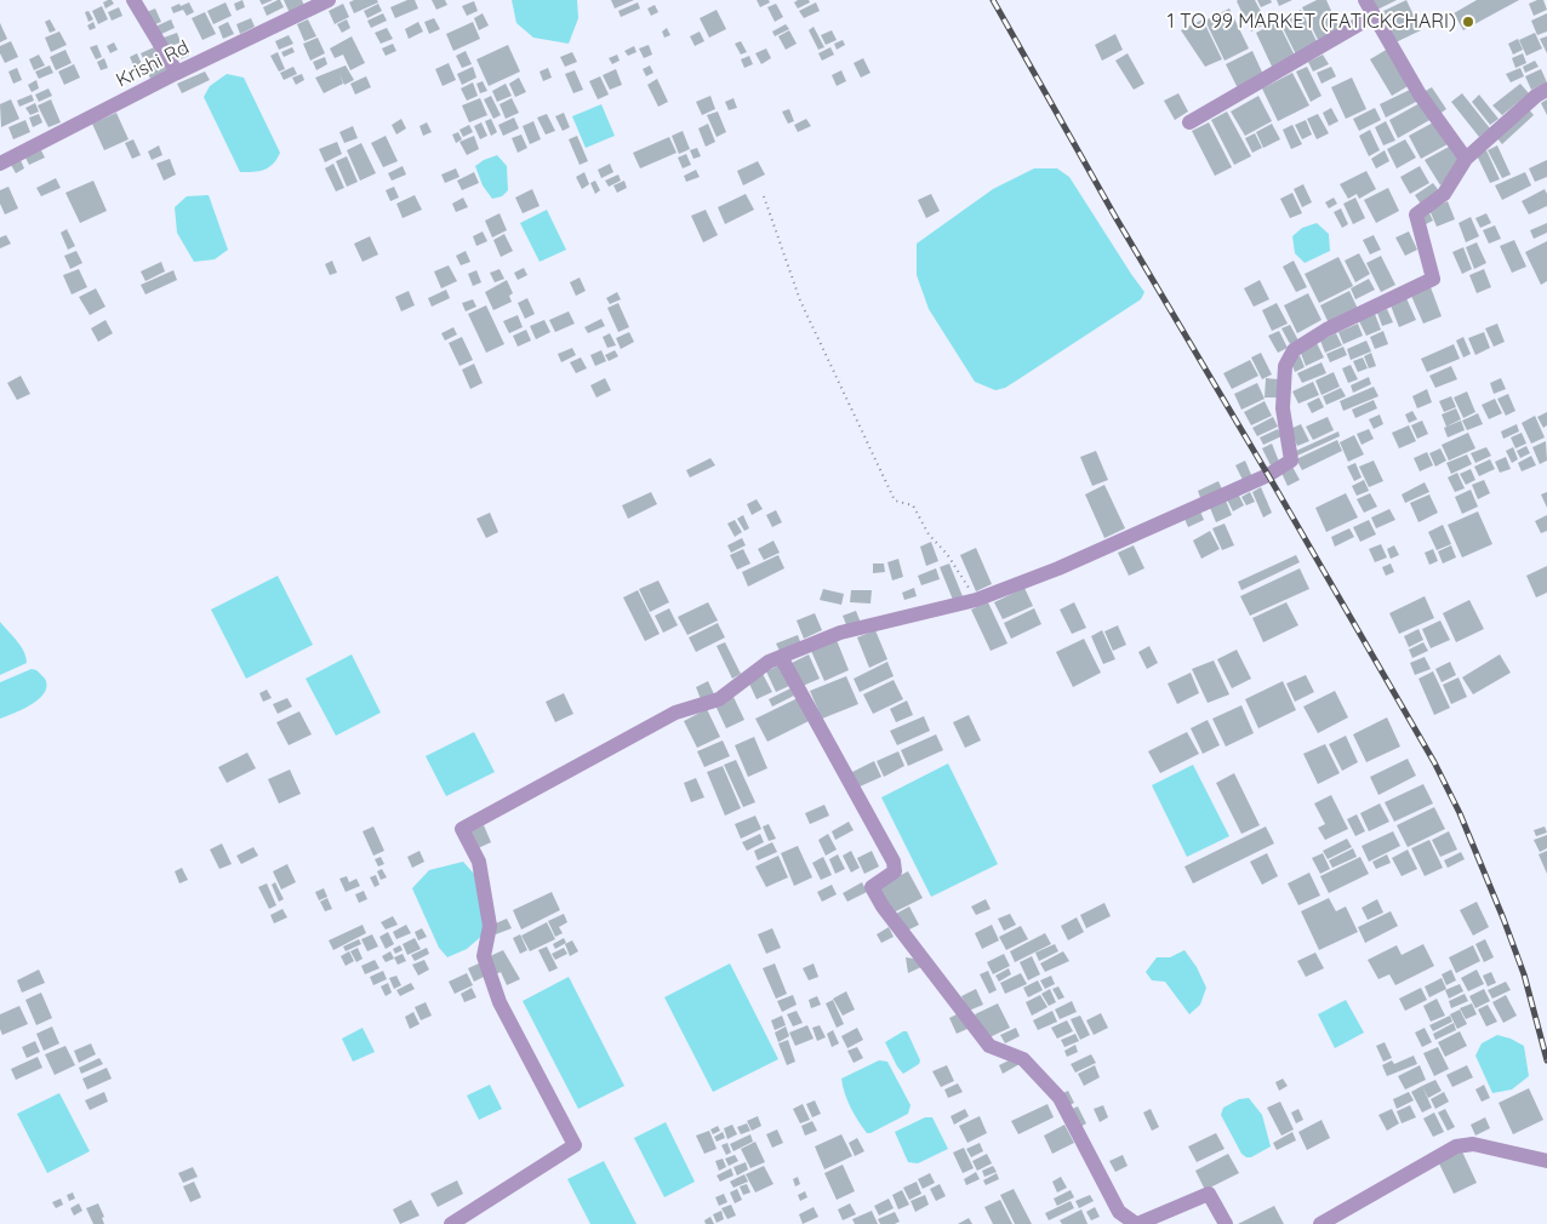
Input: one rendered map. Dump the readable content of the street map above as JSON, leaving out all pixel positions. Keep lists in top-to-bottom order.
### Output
{
  "streets": {
    "street": ["Krishi Rd"]
  },
  "places": ["1 TO 99 MARKET (FATICKCHARI)"]
}
